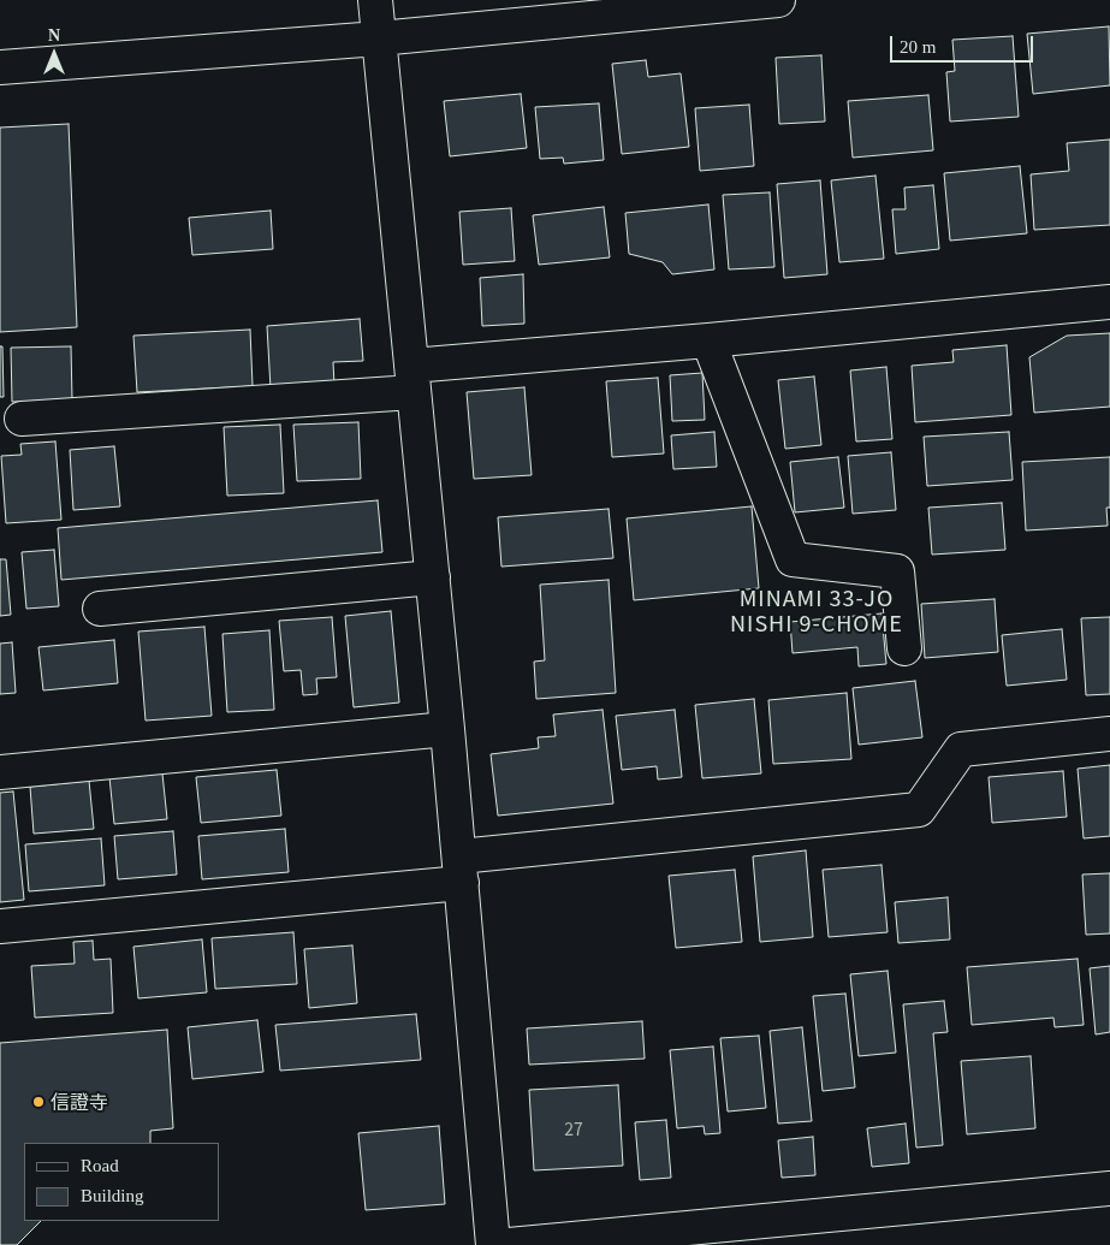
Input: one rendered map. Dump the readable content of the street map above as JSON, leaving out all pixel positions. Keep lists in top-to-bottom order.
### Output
{
  "districts": ["MINAMI 33-JO NISHI 9-CHOME"],
  "places": ["信證寺"],
  "house_numbers": ["27"],
  "legend": ["Road", "Building"],
  "scale_bar": "20 m",
  "north": "top"
}
